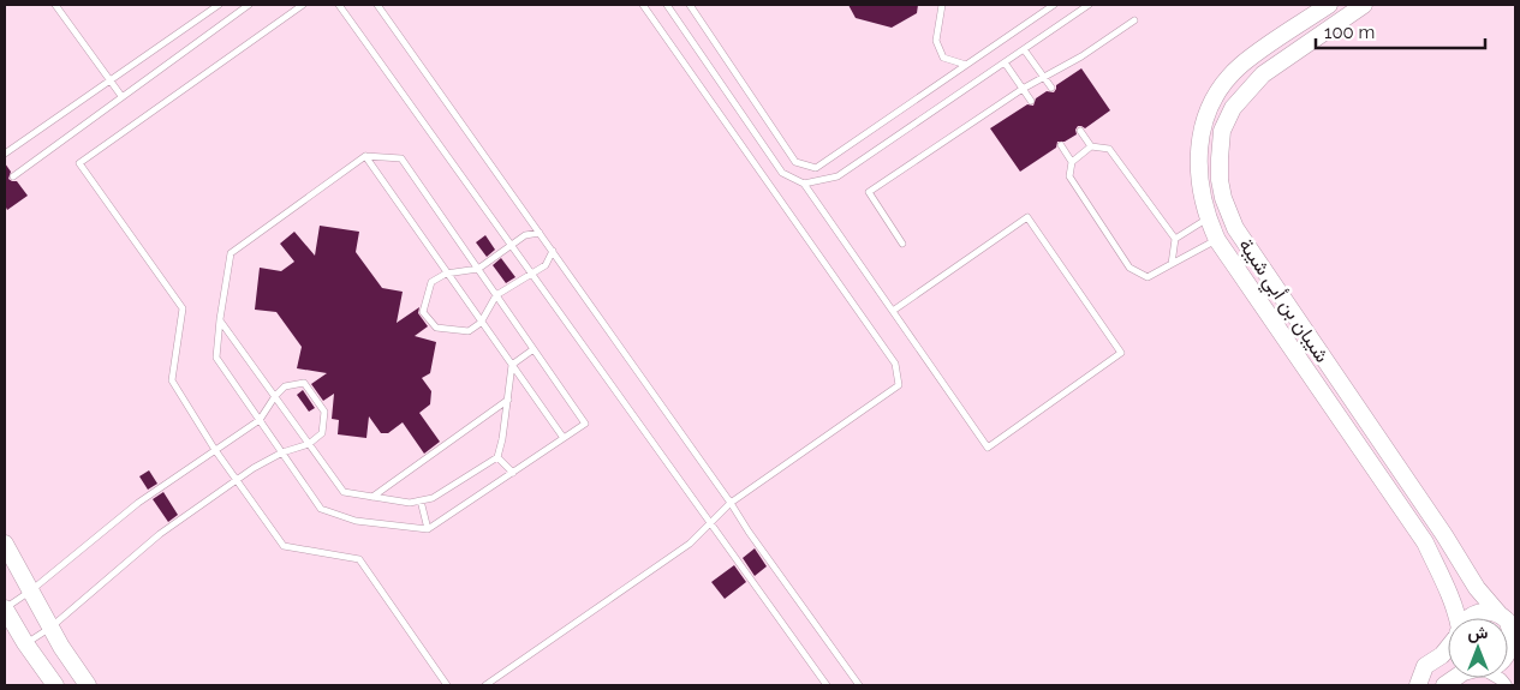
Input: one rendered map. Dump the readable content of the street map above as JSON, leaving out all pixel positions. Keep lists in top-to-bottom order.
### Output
{
  "streets": {
    "street": ["شيبان بن أبي شيبة"]
  },
  "scale_bar": "100 m",
  "north": "top"
}
